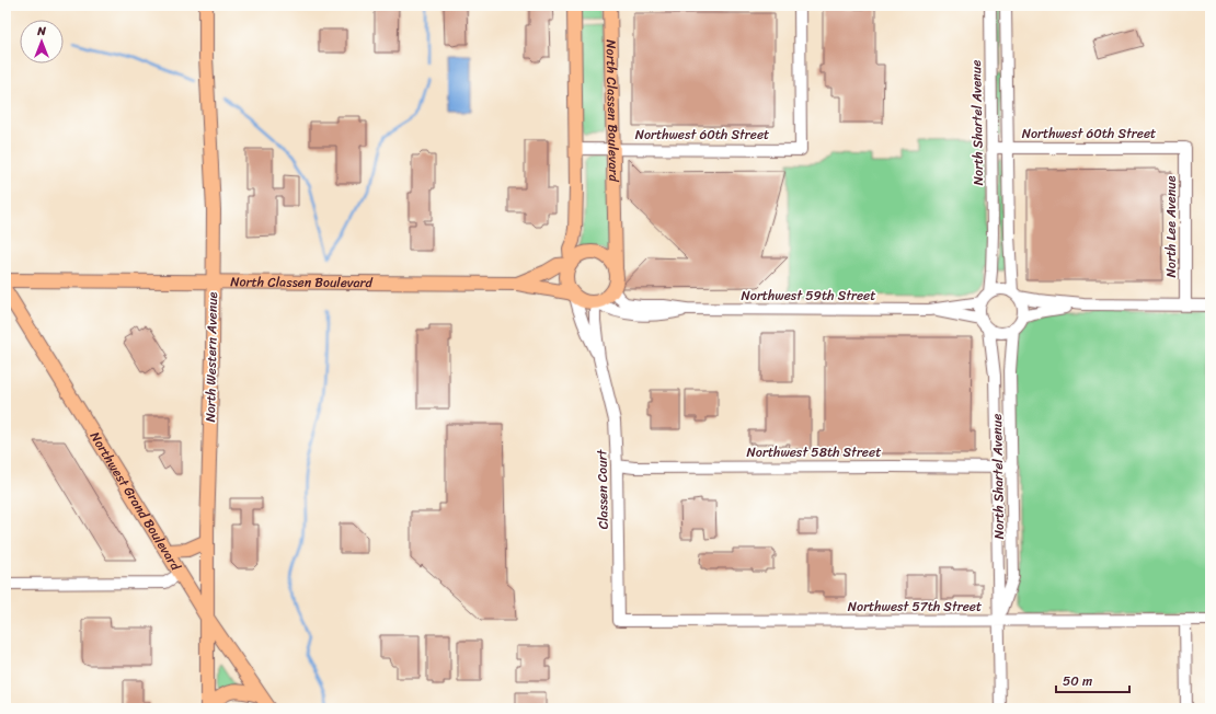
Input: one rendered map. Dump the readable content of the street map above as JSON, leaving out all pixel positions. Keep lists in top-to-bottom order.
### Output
{
  "streets": {
    "main road": ["North Classen Boulevard", "North Western Avenue", "Northwest Grand Boulevard"],
    "street": [
      "North Shartel Avenue",
      "Northwest 60th Street",
      "North Lee Avenue",
      "Northwest 59th Street",
      "Northwest 58th Street",
      "Classen Court",
      "Northwest 57th Street"
    ]
  },
  "crossings": [
    ["North Classen Boulevard", "Northwest 60th Street"],
    ["North Classen Boulevard", "Northwest 59th Street"],
    ["North Classen Boulevard", "North Western Avenue"],
    ["North Classen Boulevard", "Classen Court"],
    ["North Shartel Avenue", "Northwest 60th Street"],
    ["North Shartel Avenue", "Northwest 59th Street"],
    ["North Shartel Avenue", "Northwest 58th Street"],
    ["North Shartel Avenue", "Northwest 57th Street"],
    ["Northwest 60th Street", "North Lee Avenue"],
    ["Northwest 59th Street", "Classen Court"],
    ["North Western Avenue", "Northwest Grand Boulevard"],
    ["Northwest 58th Street", "Classen Court"],
    ["Classen Court", "Northwest 57th Street"]
  ],
  "scale_bar": "50 m",
  "north": "top"
}
